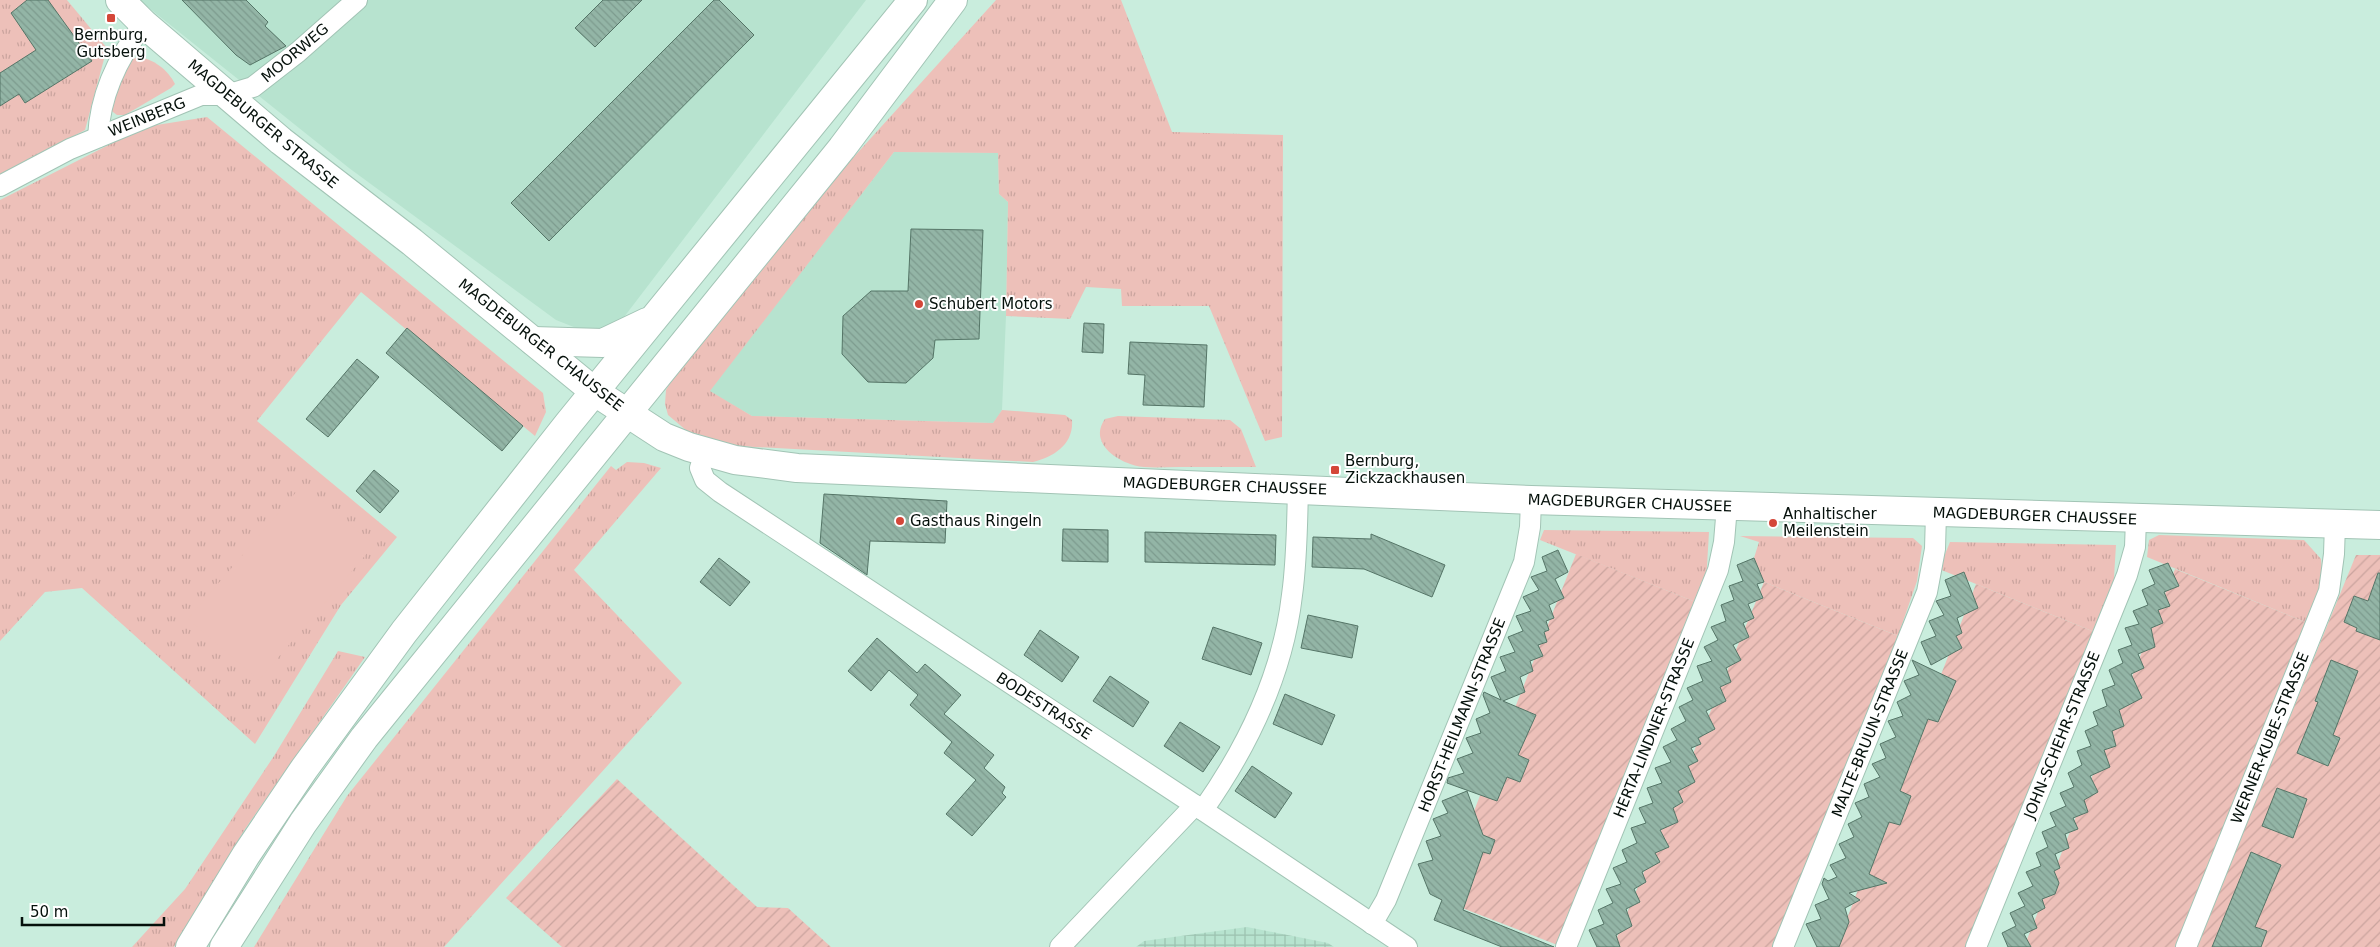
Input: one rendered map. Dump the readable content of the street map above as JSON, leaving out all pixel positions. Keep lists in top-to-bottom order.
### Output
{
  "streets": {
    "main road": ["MAGDEBURGER STRASSE", "MAGDEBURGER CHAUSSEE"],
    "street": [
      "MOORWEG",
      "WEINBERG",
      "BODESTRASSE",
      "HORST-HEILMANN-STRASSE",
      "HERTA-LINDNER-STRASSE",
      "MALTE-BRUUN-STRASSE",
      "JOHN-SCHEHR-STRASSE",
      "WERNER-KUBE-STRASSE"
    ]
  },
  "crossings": [
    ["MOORWEG", "WEINBERG"],
    ["MOORWEG", "MAGDEBURGER STRASSE"],
    ["WEINBERG", "MAGDEBURGER STRASSE"],
    ["MAGDEBURGER STRASSE", "MAGDEBURGER CHAUSSEE"],
    ["MAGDEBURGER CHAUSSEE", "BODESTRASSE"],
    ["MAGDEBURGER CHAUSSEE", "HORST-HEILMANN-STRASSE"],
    ["MAGDEBURGER CHAUSSEE", "HERTA-LINDNER-STRASSE"],
    ["MAGDEBURGER CHAUSSEE", "MALTE-BRUUN-STRASSE"],
    ["MAGDEBURGER CHAUSSEE", "JOHN-SCHEHR-STRASSE"],
    ["MAGDEBURGER CHAUSSEE", "WERNER-KUBE-STRASSE"],
    ["BODESTRASSE", "HORST-HEILMANN-STRASSE"]
  ],
  "places": {
    "transit": ["Bernburg, Gutsberg", "Bernburg, Zickzackhausen"],
    "other": ["Schubert Motors", "Gasthaus Ringeln", "Anhaltischer Meilenstein"]
  },
  "scale_bar": "50 m"
}
